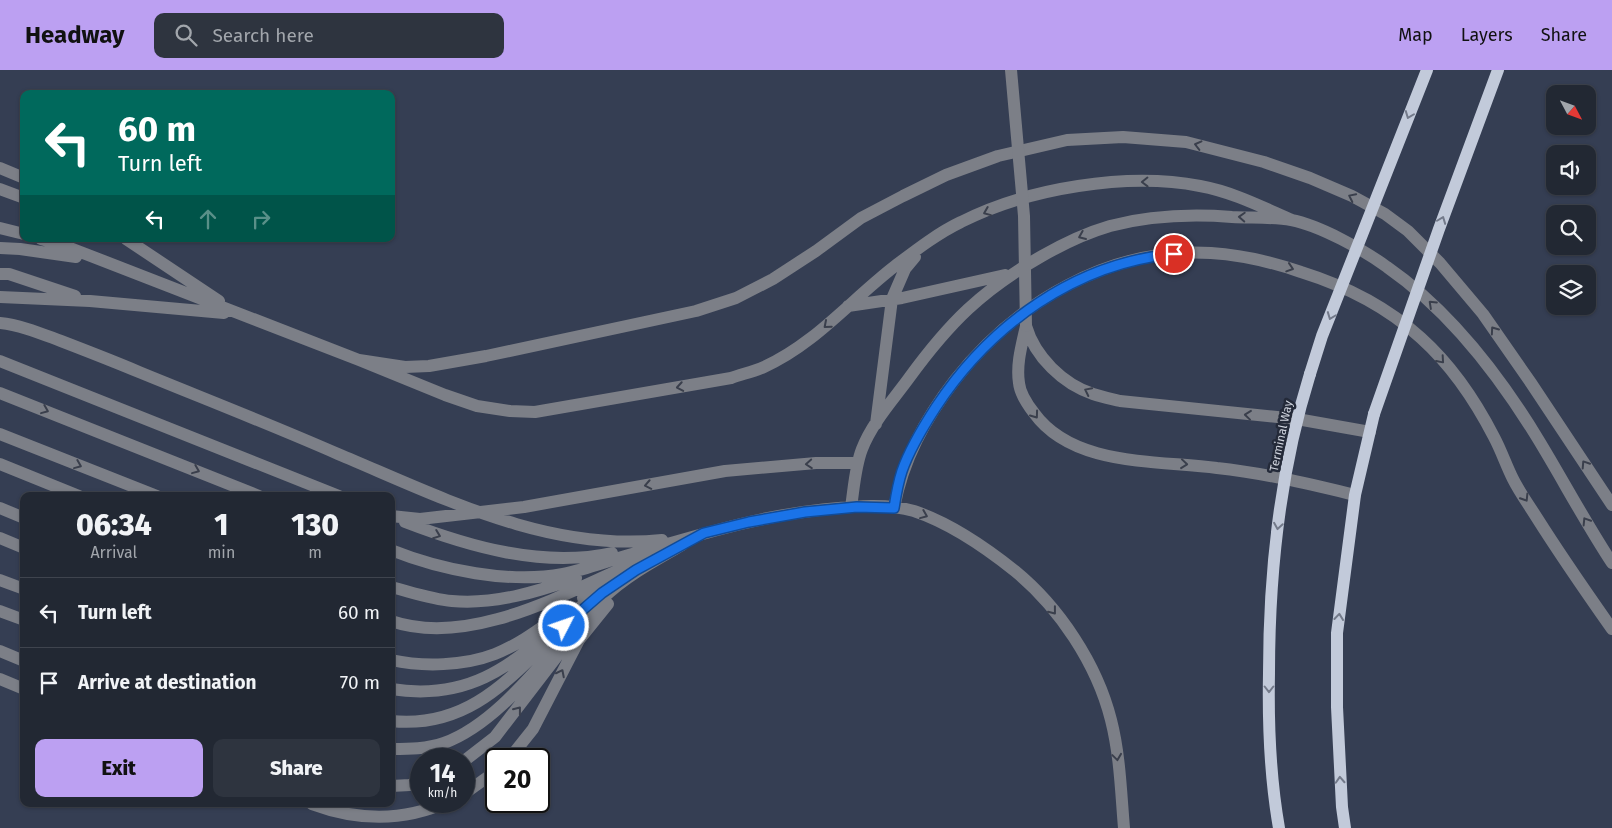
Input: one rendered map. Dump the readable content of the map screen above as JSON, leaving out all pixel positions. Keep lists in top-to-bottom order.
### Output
{
  "streets": {
    "main road": ["Terminal Way"]
  },
  "north": "bottom right",
  "page": {
    "header": "Headway",
    "search": "Search here",
    "nav": ["Map", "Layers", "Share"],
    "turn": ["60 m", "Turn left"],
    "eta": [
      "06:34",
      "Arrival",
      "1",
      "min",
      "130",
      "m"
    ],
    "list": [
      {
        "name": "Turn left",
        "value": "60 m"
      },
      {
        "name": "Arrive at destination",
        "value": "70 m"
      }
    ],
    "buttons": ["Exit", "Share"],
    "speed": "14 km/h",
    "limit": "20"
  }
}
